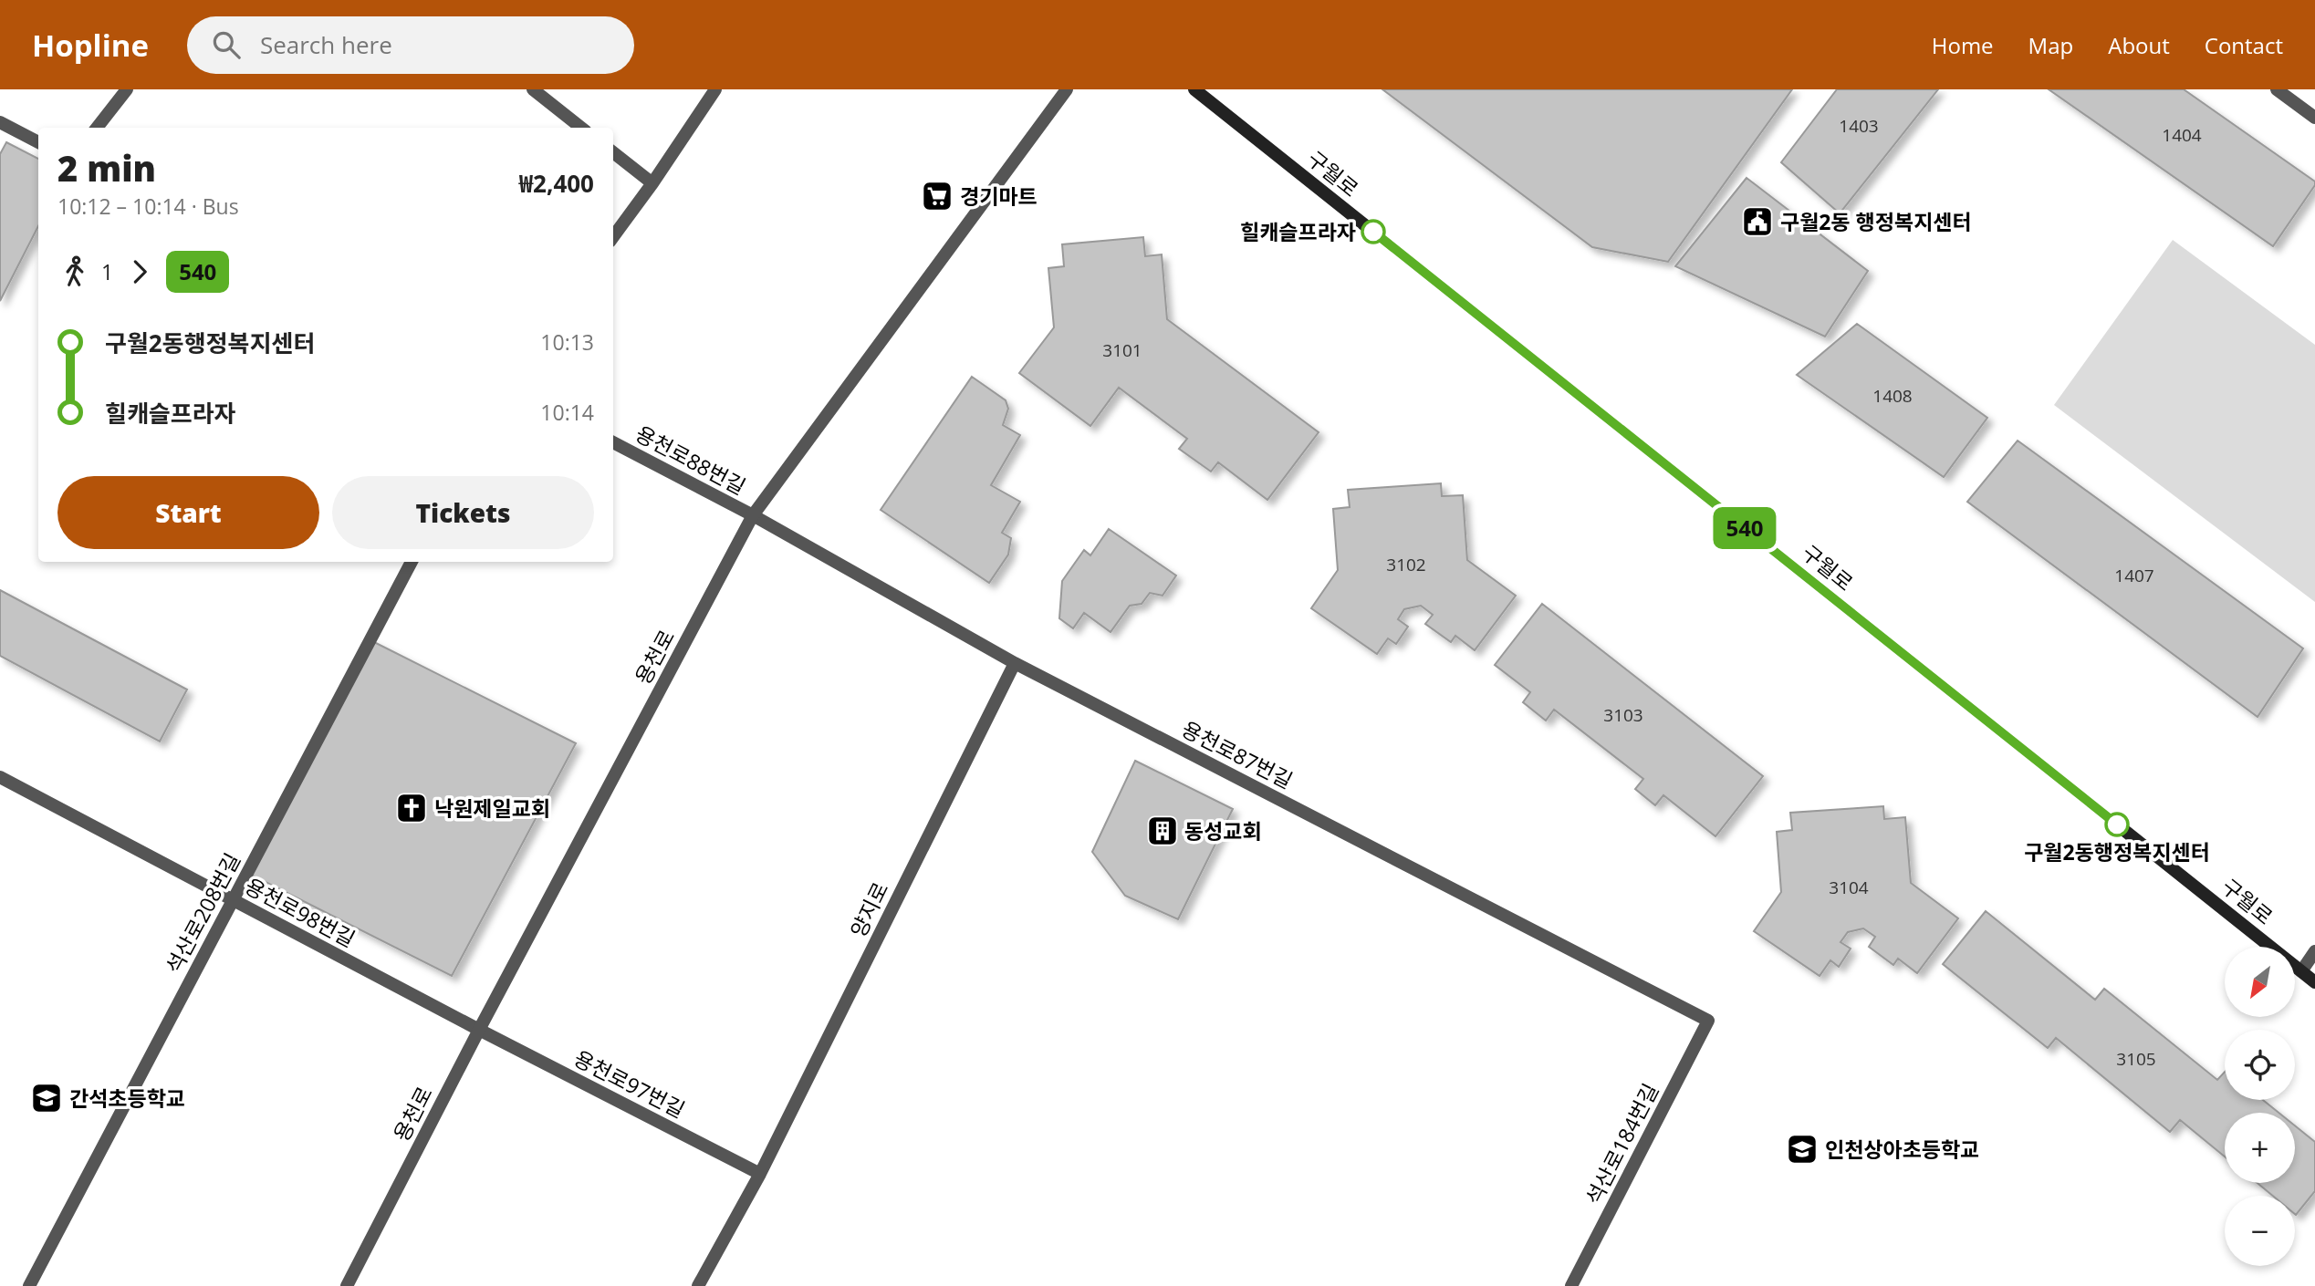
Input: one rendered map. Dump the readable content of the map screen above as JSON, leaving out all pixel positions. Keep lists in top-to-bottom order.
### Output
{
  "streets": {
    "main road": ["구월로"],
    "street": [
      "용천로88번길",
      "용천로",
      "용천로87번길",
      "양지로",
      "용천로98번길",
      "석산로208번길",
      "용천로97번길",
      "석산로184번길"
    ]
  },
  "crossings": [
    ["용천로88번길", "용천로"],
    ["용천로88번길", "용천로87번길"],
    ["용천로", "용천로87번길"],
    ["용천로", "용천로98번길"],
    ["용천로", "용천로97번길"],
    ["용천로87번길", "양지로"],
    ["용천로87번길", "석산로184번길"],
    ["양지로", "용천로97번길"],
    ["용천로98번길", "석산로208번길"],
    ["용천로98번길", "용천로97번길"]
  ],
  "places": {
    "supermarket": ["경기마트"],
    "public building": ["구월2동 행정복지센터"],
    "other": ["힐캐슬프라자", "구월2동행정복지센터"],
    "church": ["낙원제일교회"],
    "building": ["동성교회"],
    "school or university": ["간석초등학교", "인천상아초등학교"]
  },
  "lines": ["bus line 540"],
  "house_numbers": [
    "1403",
    "1404",
    "3101",
    "1408",
    "3102",
    "1407",
    "3103",
    "3104",
    "3105"
  ],
  "north": "bottom left",
  "page": {
    "header": "Hopline",
    "search": "Search here",
    "nav": [
      "Home",
      "Map",
      "About",
      "Contact"
    ],
    "on_map": "540",
    "heading": ["2 min", "10:12 – 10:14 · Bus", "₩2,400"],
    "legs": ["1", "540"],
    "list": [
      {
        "name": "구월2동행정복지센터",
        "value": "10:13"
      },
      {
        "name": "힐캐슬프라자",
        "value": "10:14"
      }
    ],
    "buttons": ["Start", "Tickets"],
    "map_buttons": ["+", "−"]
  }
}
